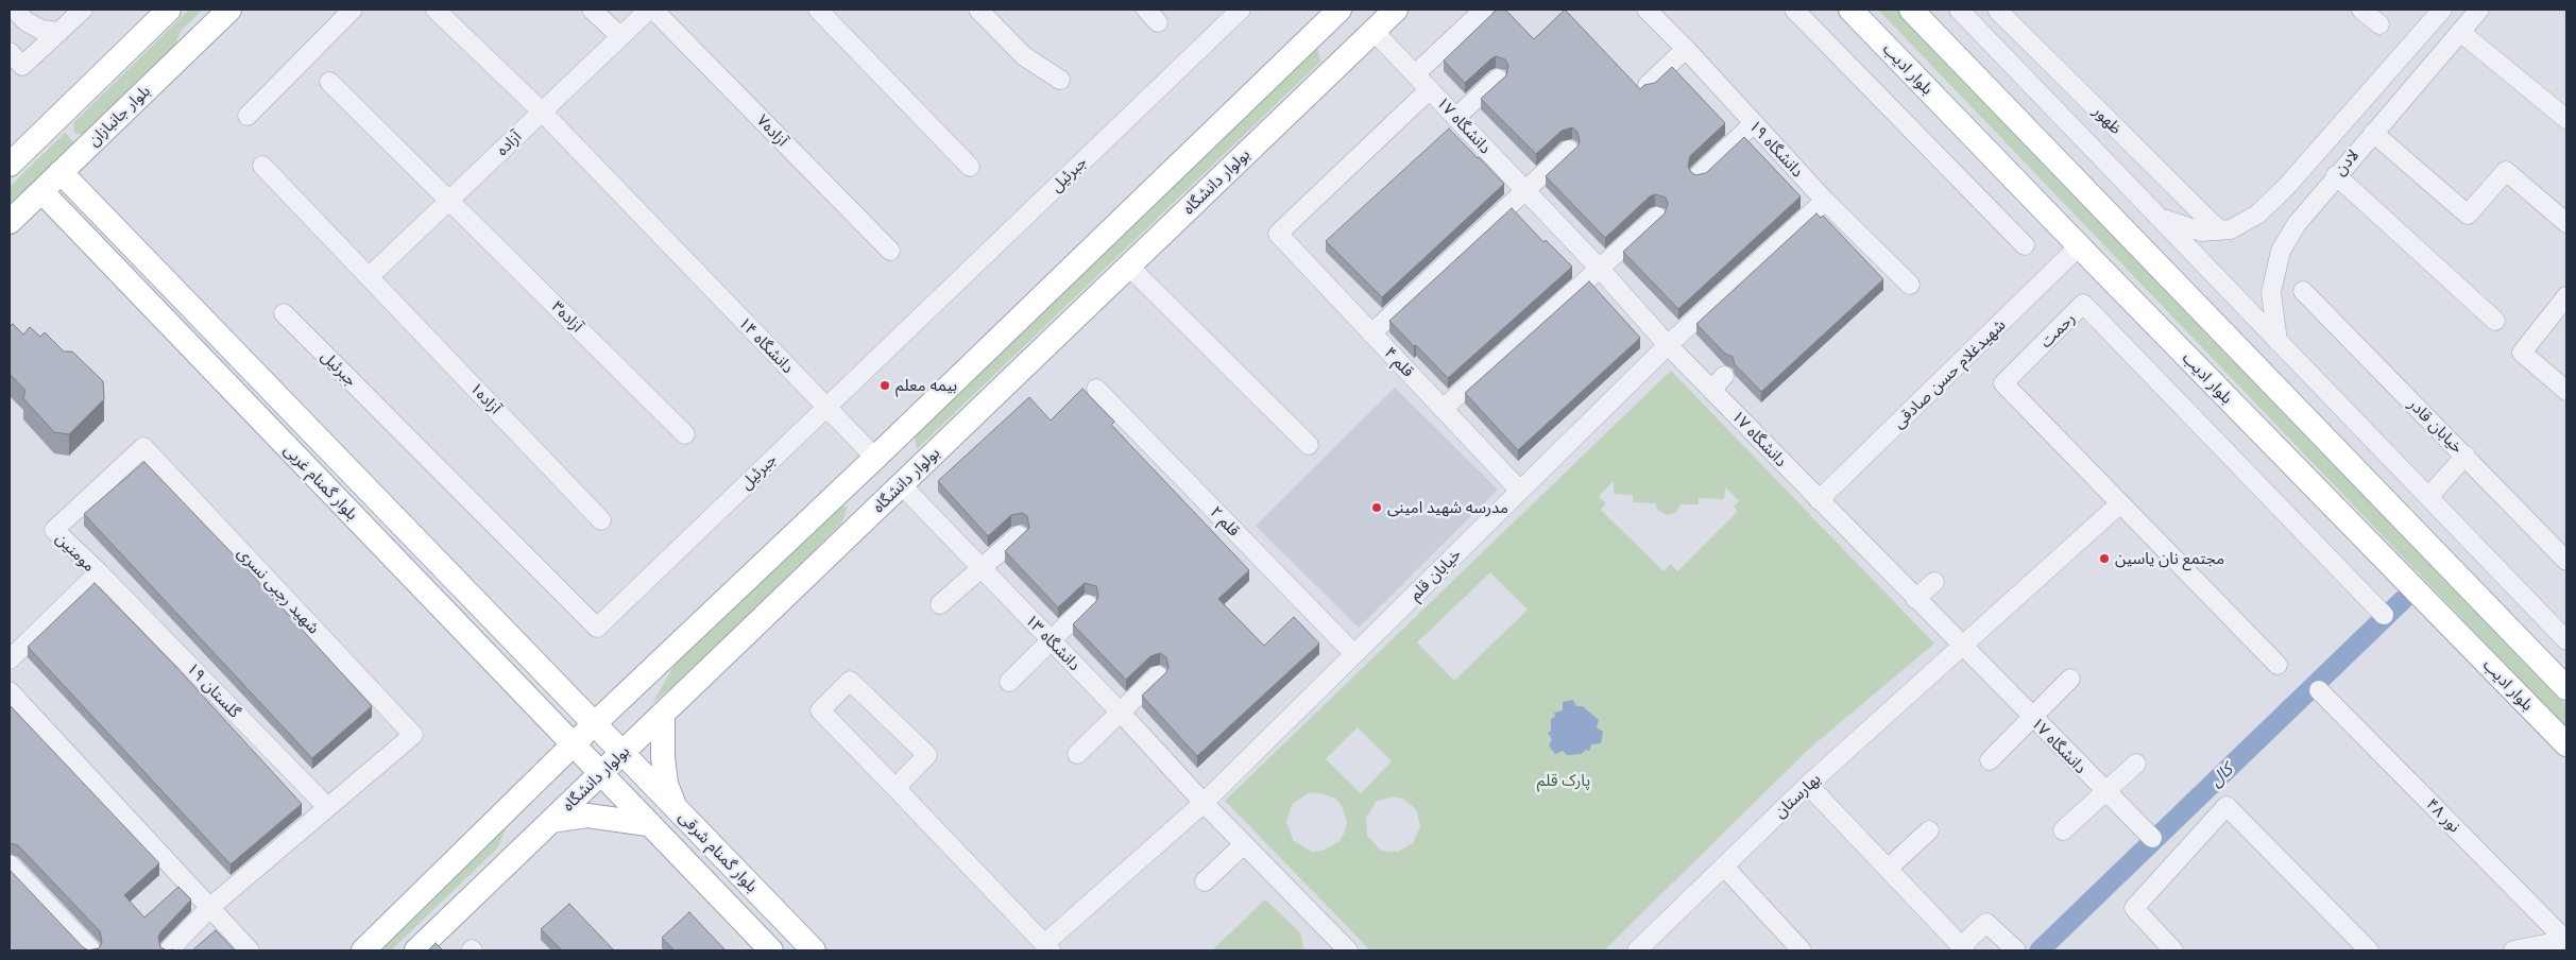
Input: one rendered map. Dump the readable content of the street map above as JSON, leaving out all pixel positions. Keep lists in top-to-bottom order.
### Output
{
  "streets": {
    "main road": [
      "بلوار ادیب",
      "بلوار جانبازان",
      "بولوار دانشگاه",
      "بلوار گمنام غربی",
      "بلوار گمنام شرقی"
    ],
    "street": [
      "ظهور",
      "دانشگاه ۱۷",
      "آزاده۷",
      "آزاده",
      "دانشگاه ۱۹",
      "لادن",
      "جبرئیل",
      "آزاده۳",
      "رحمت",
      "دانشگاه ۱۴",
      "قلم ۴",
      "شهیدغلام حسن صادقی",
      "آزاده۱",
      "خیابان قادر",
      "قلم ۲",
      "مومنین",
      "خیابان قلم",
      "شهید رجبی نسری",
      "دانشگاه ۱۳",
      "گلستان ۱۹",
      "بهارستان",
      "نور ۴۸"
    ]
  },
  "crossings": [
    ["بلوار ادیب", "شهیدغلام حسن صادقی"],
    ["بلوار جانبازان", "بلوار گمنام غربی"],
    ["ظهور", "لادن"],
    ["دانشگاه ۱۷", "بولوار دانشگاه"],
    ["دانشگاه ۱۷", "قلم ۴"],
    ["دانشگاه ۱۷", "شهیدغلام حسن صادقی"],
    ["دانشگاه ۱۷", "خیابان قلم"],
    ["دانشگاه ۱۷", "بهارستان"],
    ["آزاده", "آزاده۳"],
    ["آزاده", "دانشگاه ۱۴"],
    ["آزاده", "آزاده۱"],
    ["دانشگاه ۱۹", "خیابان قلم"],
    ["جبرئیل", "دانشگاه ۱۴"],
    ["بولوار دانشگاه", "بلوار گمنام غربی"],
    ["بولوار دانشگاه", "دانشگاه ۱۳"],
    ["بولوار دانشگاه", "بلوار گمنام شرقی"],
    ["رحمت", "بهارستان"],
    ["قلم ۴", "خیابان قلم"],
    ["بلوار گمنام غربی", "بلوار گمنام شرقی"],
    ["قلم ۲", "خیابان قلم"],
    ["مومنین", "شهید رجبی نسری"],
    ["مومنین", "گلستان ۱۹"],
    ["خیابان قلم", "دانشگاه ۱۳"],
    ["شهید رجبی نسری", "گلستان ۱۹"]
  ],
  "water": ["کال"],
  "parks": ["پارک قلم"],
  "places": ["بیمه معلم", "مدرسه شهید امینی", "مجتمع نان یاسین"]
}
